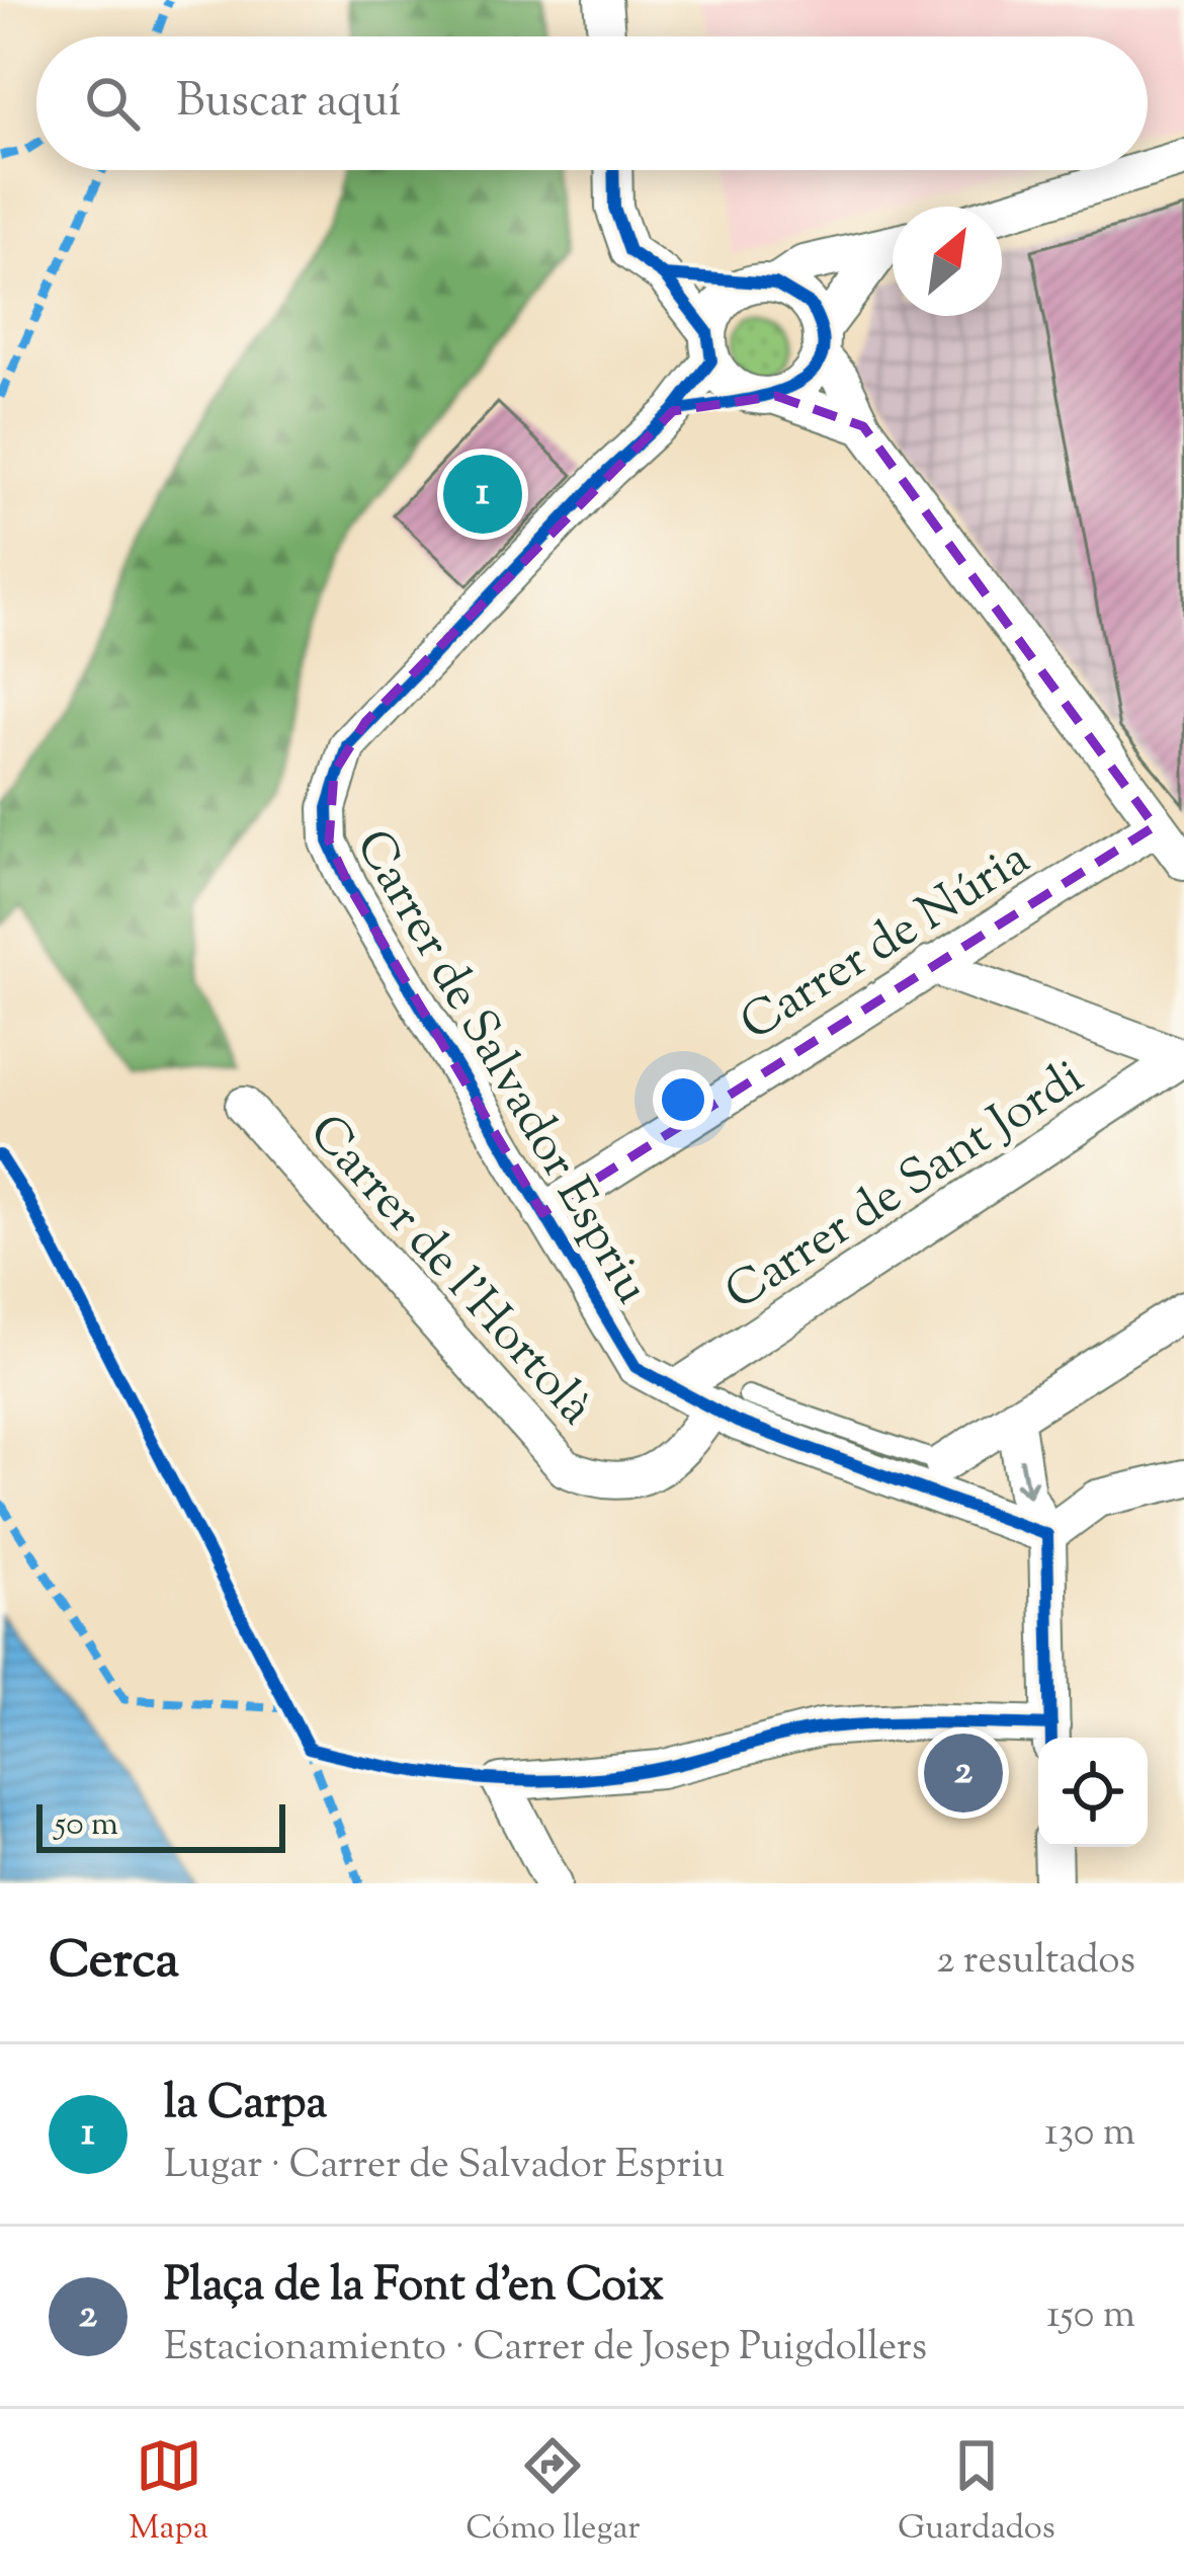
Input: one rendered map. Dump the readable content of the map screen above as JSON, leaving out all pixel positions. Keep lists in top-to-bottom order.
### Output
{
  "streets": {
    "street": [
      "Carrer de Núria",
      "Carrer de Salvador Espriu",
      "Carrer de Sant Jordi",
      "Carrer de l'Hortolà"
    ]
  },
  "crossings": [
    ["Carrer de Núria", "Carrer de Salvador Espriu"],
    ["Carrer de Salvador Espriu", "Carrer de Sant Jordi"],
    ["Carrer de Salvador Espriu", "Carrer de l'Hortolà"]
  ],
  "scale_bar": "50 m",
  "north": "top right",
  "page": {
    "search": "Buscar aquí",
    "pins": ["1", "2"],
    "scale": "50 m",
    "heading": ["Cerca", "2 resultados"],
    "list": [
      {
        "mark": "1",
        "name": "la Carpa",
        "note": "Lugar · Carrer de Salvador Espriu",
        "value": "130 m"
      },
      {
        "mark": "2",
        "name": "Plaça de la Font d'en Coix",
        "note": "Estacionamiento · Carrer de Josep Puigdollers",
        "value": "150 m"
      }
    ],
    "nav": ["Mapa", "Cómo llegar", "Guardados"]
  }
}
